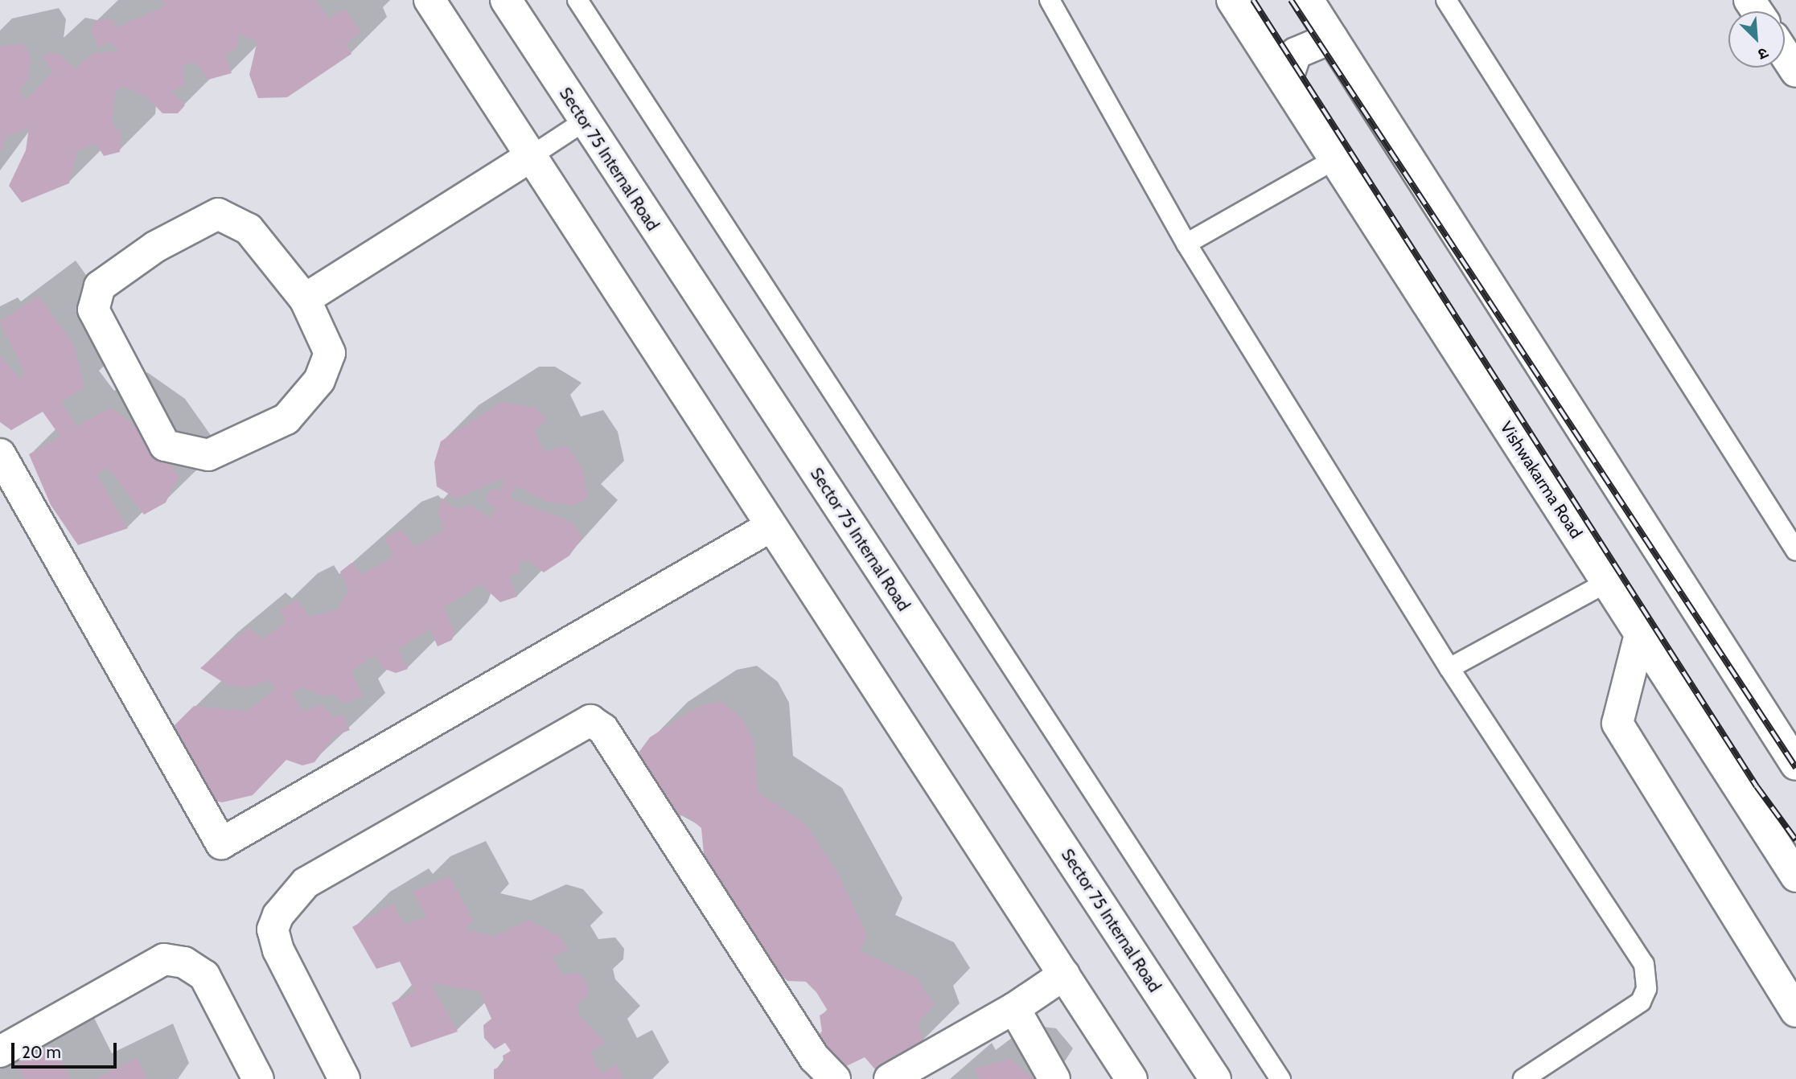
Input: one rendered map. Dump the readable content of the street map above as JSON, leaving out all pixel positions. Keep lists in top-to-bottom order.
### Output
{
  "streets": {
    "street": ["Sector 75 Internal Road", "Vishwakarma Road"]
  },
  "scale_bar": "20 m",
  "north": "bottom right"
}
